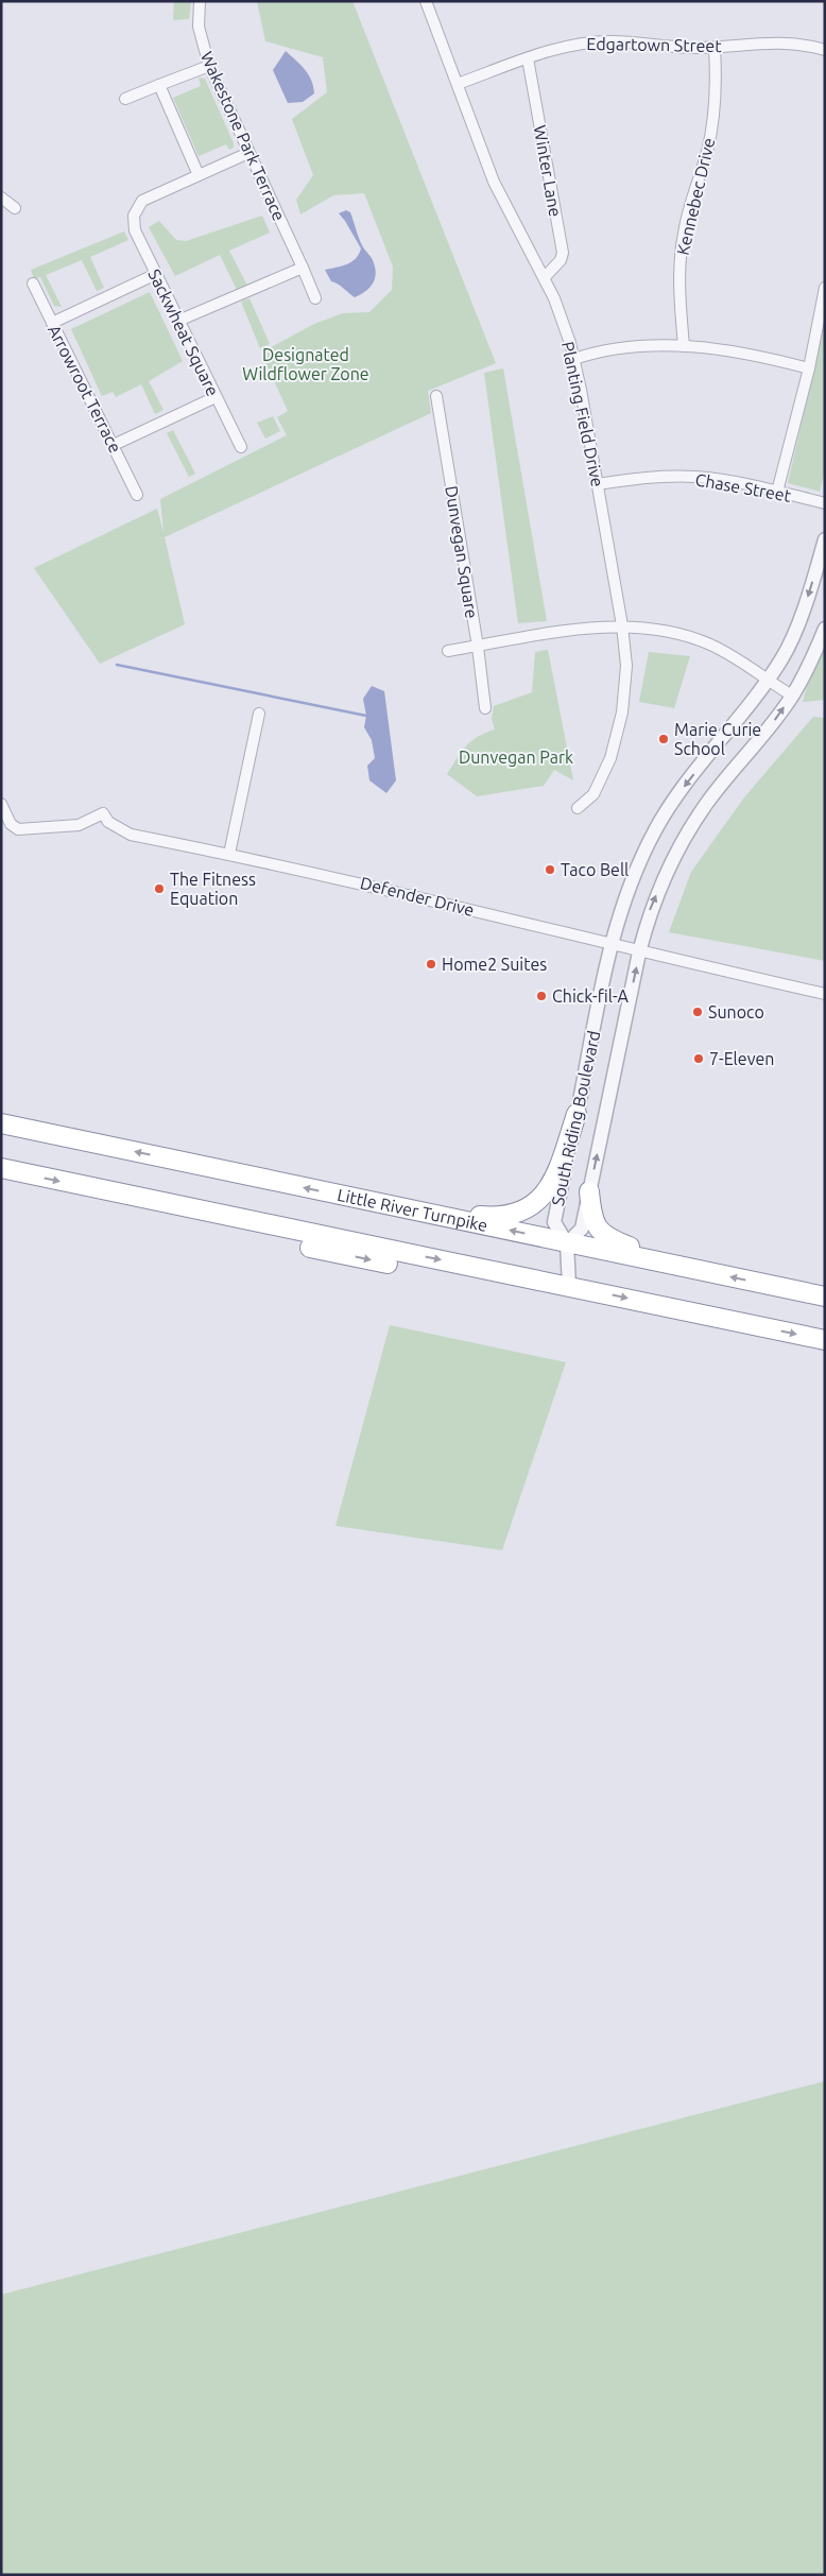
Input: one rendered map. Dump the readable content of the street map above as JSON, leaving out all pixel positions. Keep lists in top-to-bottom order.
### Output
{
  "streets": {
    "highway": ["Little River Turnpike"],
    "street": [
      "Edgartown Street",
      "Wakestone Park Terrace",
      "Winter Lane",
      "Kennebec Drive",
      "Sackwheat Square",
      "Arrowroot Terrace",
      "Planting Field Drive",
      "Chase Street",
      "Dunvegan Square",
      "Defender Drive",
      "South Riding Boulevard"
    ]
  },
  "crossings": [
    ["Edgartown Street", "Winter Lane"],
    ["Edgartown Street", "Kennebec Drive"],
    ["Edgartown Street", "Planting Field Drive"],
    ["Winter Lane", "Planting Field Drive"],
    ["Planting Field Drive", "Chase Street"],
    ["Defender Drive", "South Riding Boulevard"],
    ["South Riding Boulevard", "Little River Turnpike"]
  ],
  "parks": ["Designated Wildflower Zone", "Dunvegan Park"],
  "places": [
    "Marie Curie School",
    "Taco Bell",
    "The Fitness Equation",
    "Home2 Suites",
    "Chick-fil-A",
    "Sunoco",
    "7-Eleven"
  ]
}
